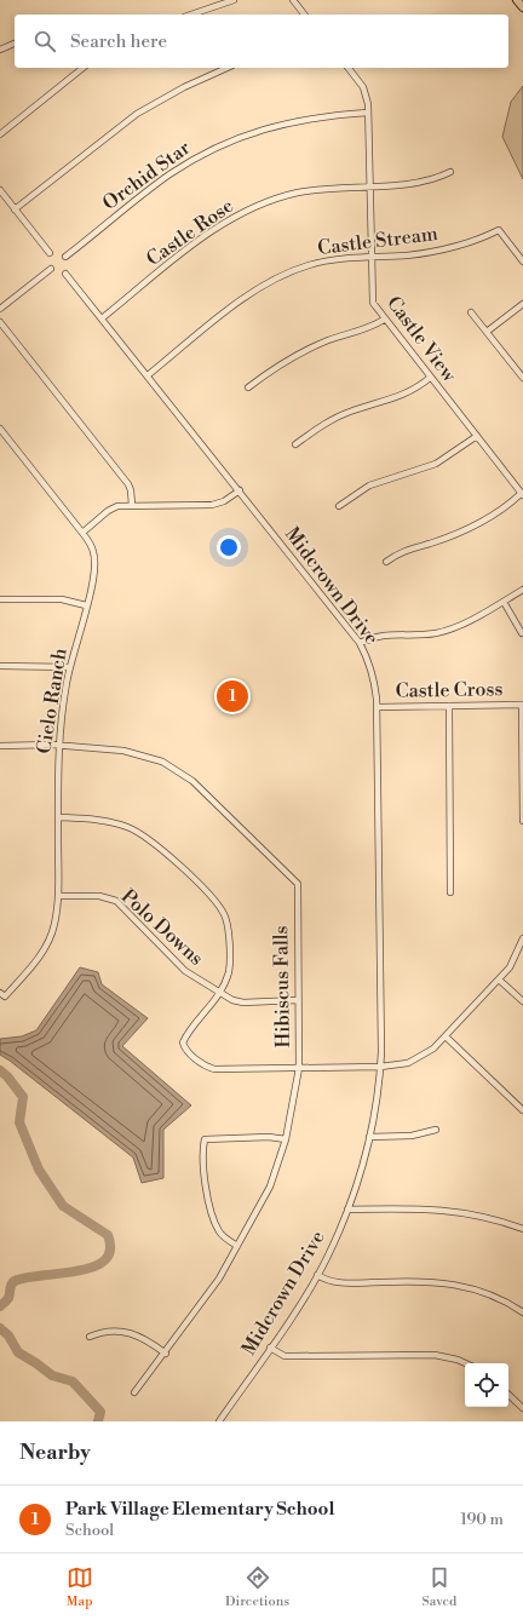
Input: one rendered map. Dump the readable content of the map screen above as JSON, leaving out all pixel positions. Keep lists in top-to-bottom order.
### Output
{
  "streets": {
    "street": [
      "Orchid Star",
      "Castle Rose",
      "Castle Stream",
      "Castle View",
      "Midcrown Drive",
      "Castle Cross",
      "Cielo Ranch",
      "Polo Downs",
      "Hibiscus Falls"
    ]
  },
  "crossings": [
    ["Orchid Star", "Castle View"],
    ["Castle Rose", "Castle View"],
    ["Castle Rose", "Midcrown Drive"],
    ["Castle Stream", "Castle View"],
    ["Castle Stream", "Midcrown Drive"],
    ["Midcrown Drive", "Castle Cross"],
    ["Cielo Ranch", "Polo Downs"],
    ["Cielo Ranch", "Hibiscus Falls"],
    ["Polo Downs", "Hibiscus Falls"]
  ],
  "page": {
    "search": "Search here",
    "pins": "1",
    "heading": "Nearby",
    "list": [
      {
        "mark": "1",
        "name": "Park Village Elementary School",
        "note": "School",
        "value": "190 m"
      }
    ],
    "nav": ["Map", "Directions", "Saved"]
  }
}
